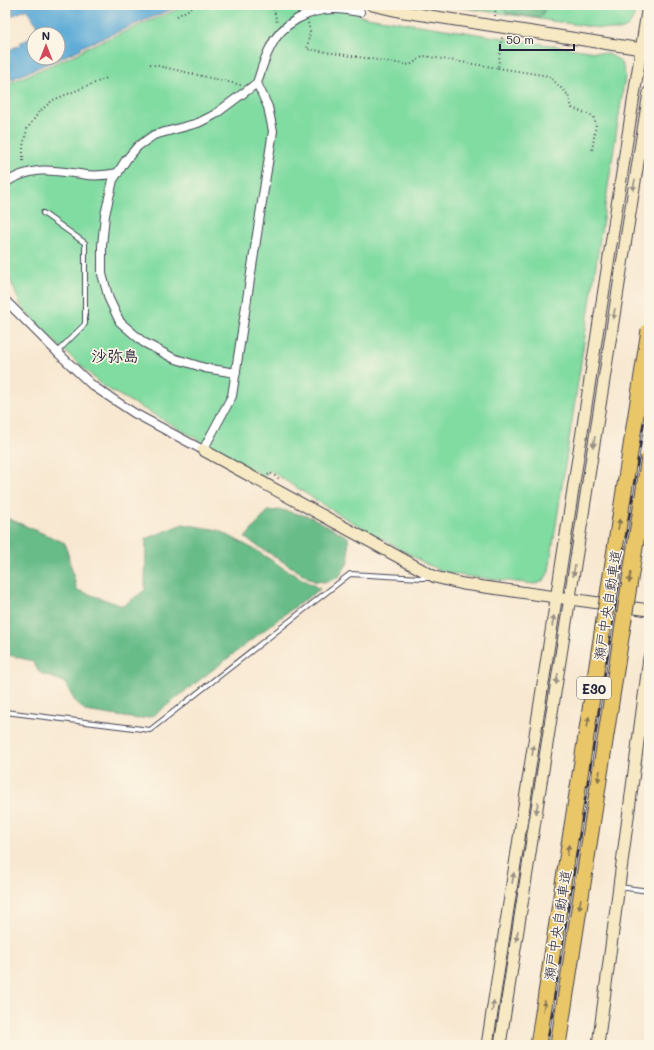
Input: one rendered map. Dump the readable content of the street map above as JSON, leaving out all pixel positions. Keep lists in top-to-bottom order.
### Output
{
  "streets": {
    "highway": ["瀬戸中央自動車道", "E30"]
  },
  "districts": ["沙弥島"],
  "scale_bar": "50 m",
  "north": "top"
}
